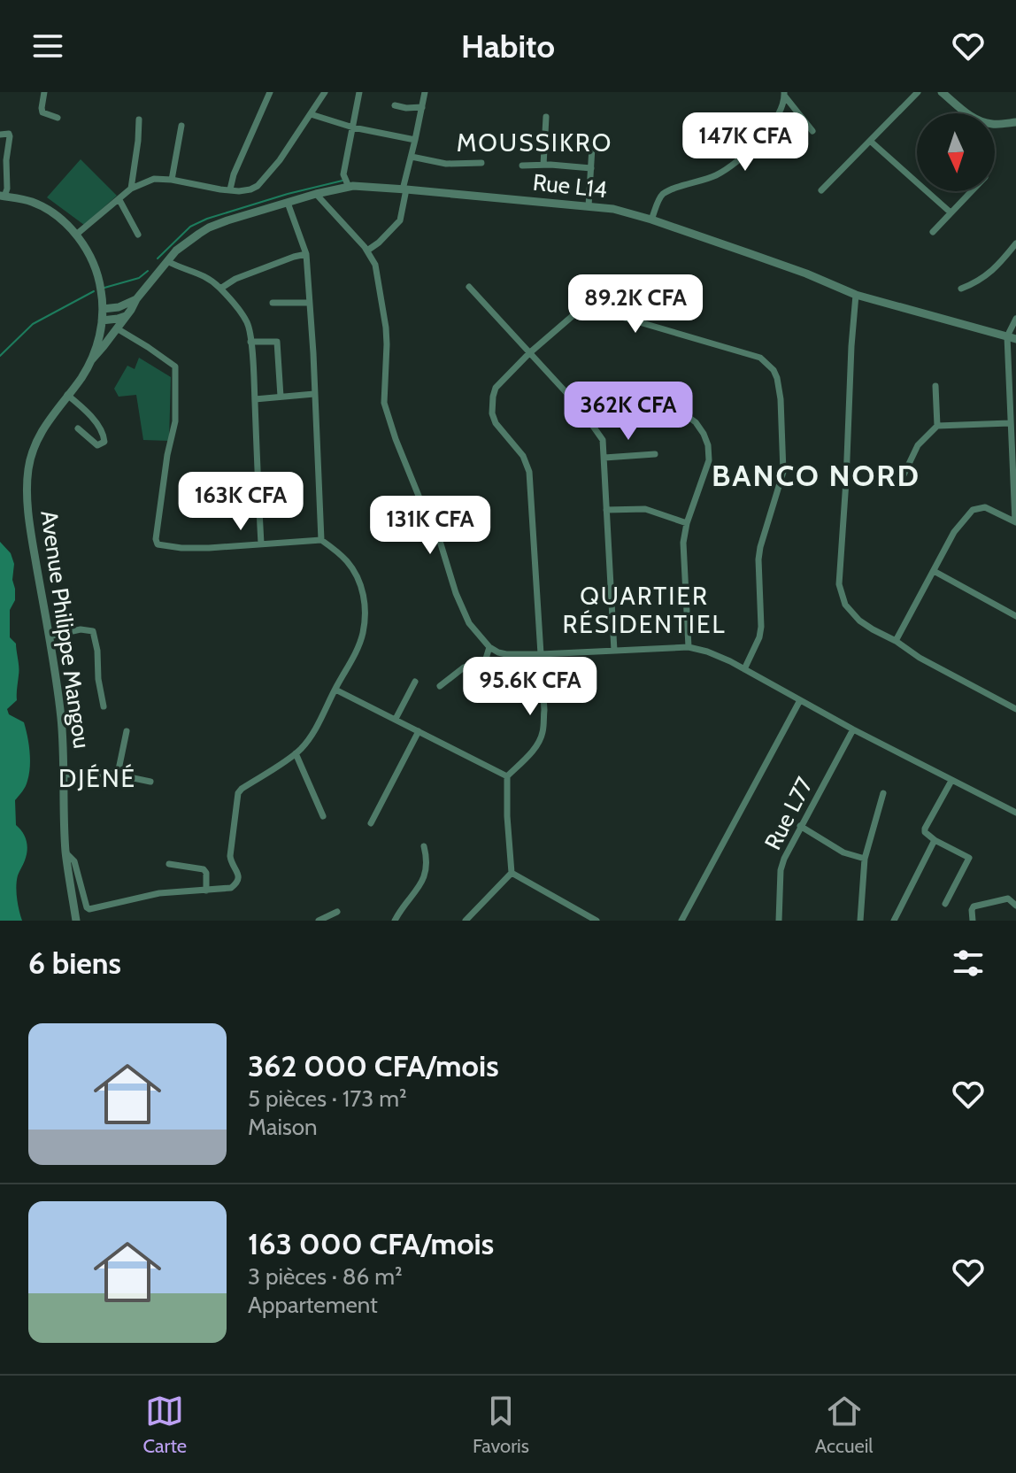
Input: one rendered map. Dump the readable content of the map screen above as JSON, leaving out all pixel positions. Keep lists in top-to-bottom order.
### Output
{
  "streets": {
    "street": ["Rue L14", "Avenue Philippe Mangou", "Rue L77"]
  },
  "crossings": [
    ["Rue L14", "Avenue Philippe Mangou"]
  ],
  "districts": [
    "MOUSSIKRO",
    "BANCO NORD",
    "QUARTIER RÉSIDENTIEL",
    "DJÉNÉ"
  ],
  "north": "bottom",
  "page": {
    "header": "Habito",
    "price": [
      "147K CFA",
      "89.2K CFA",
      "362K CFA",
      "163K CFA",
      "131K CFA",
      "95.6K CFA"
    ],
    "heading": "6 biens",
    "list": [
      {
        "name": "362 000 CFA/mois",
        "note": "5 pièces · 173 m² · Maison"
      },
      {
        "name": "163 000 CFA/mois",
        "note": "3 pièces · 86 m² · Appartement"
      }
    ],
    "tabs": ["Carte", "Favoris", "Accueil"]
  }
}
